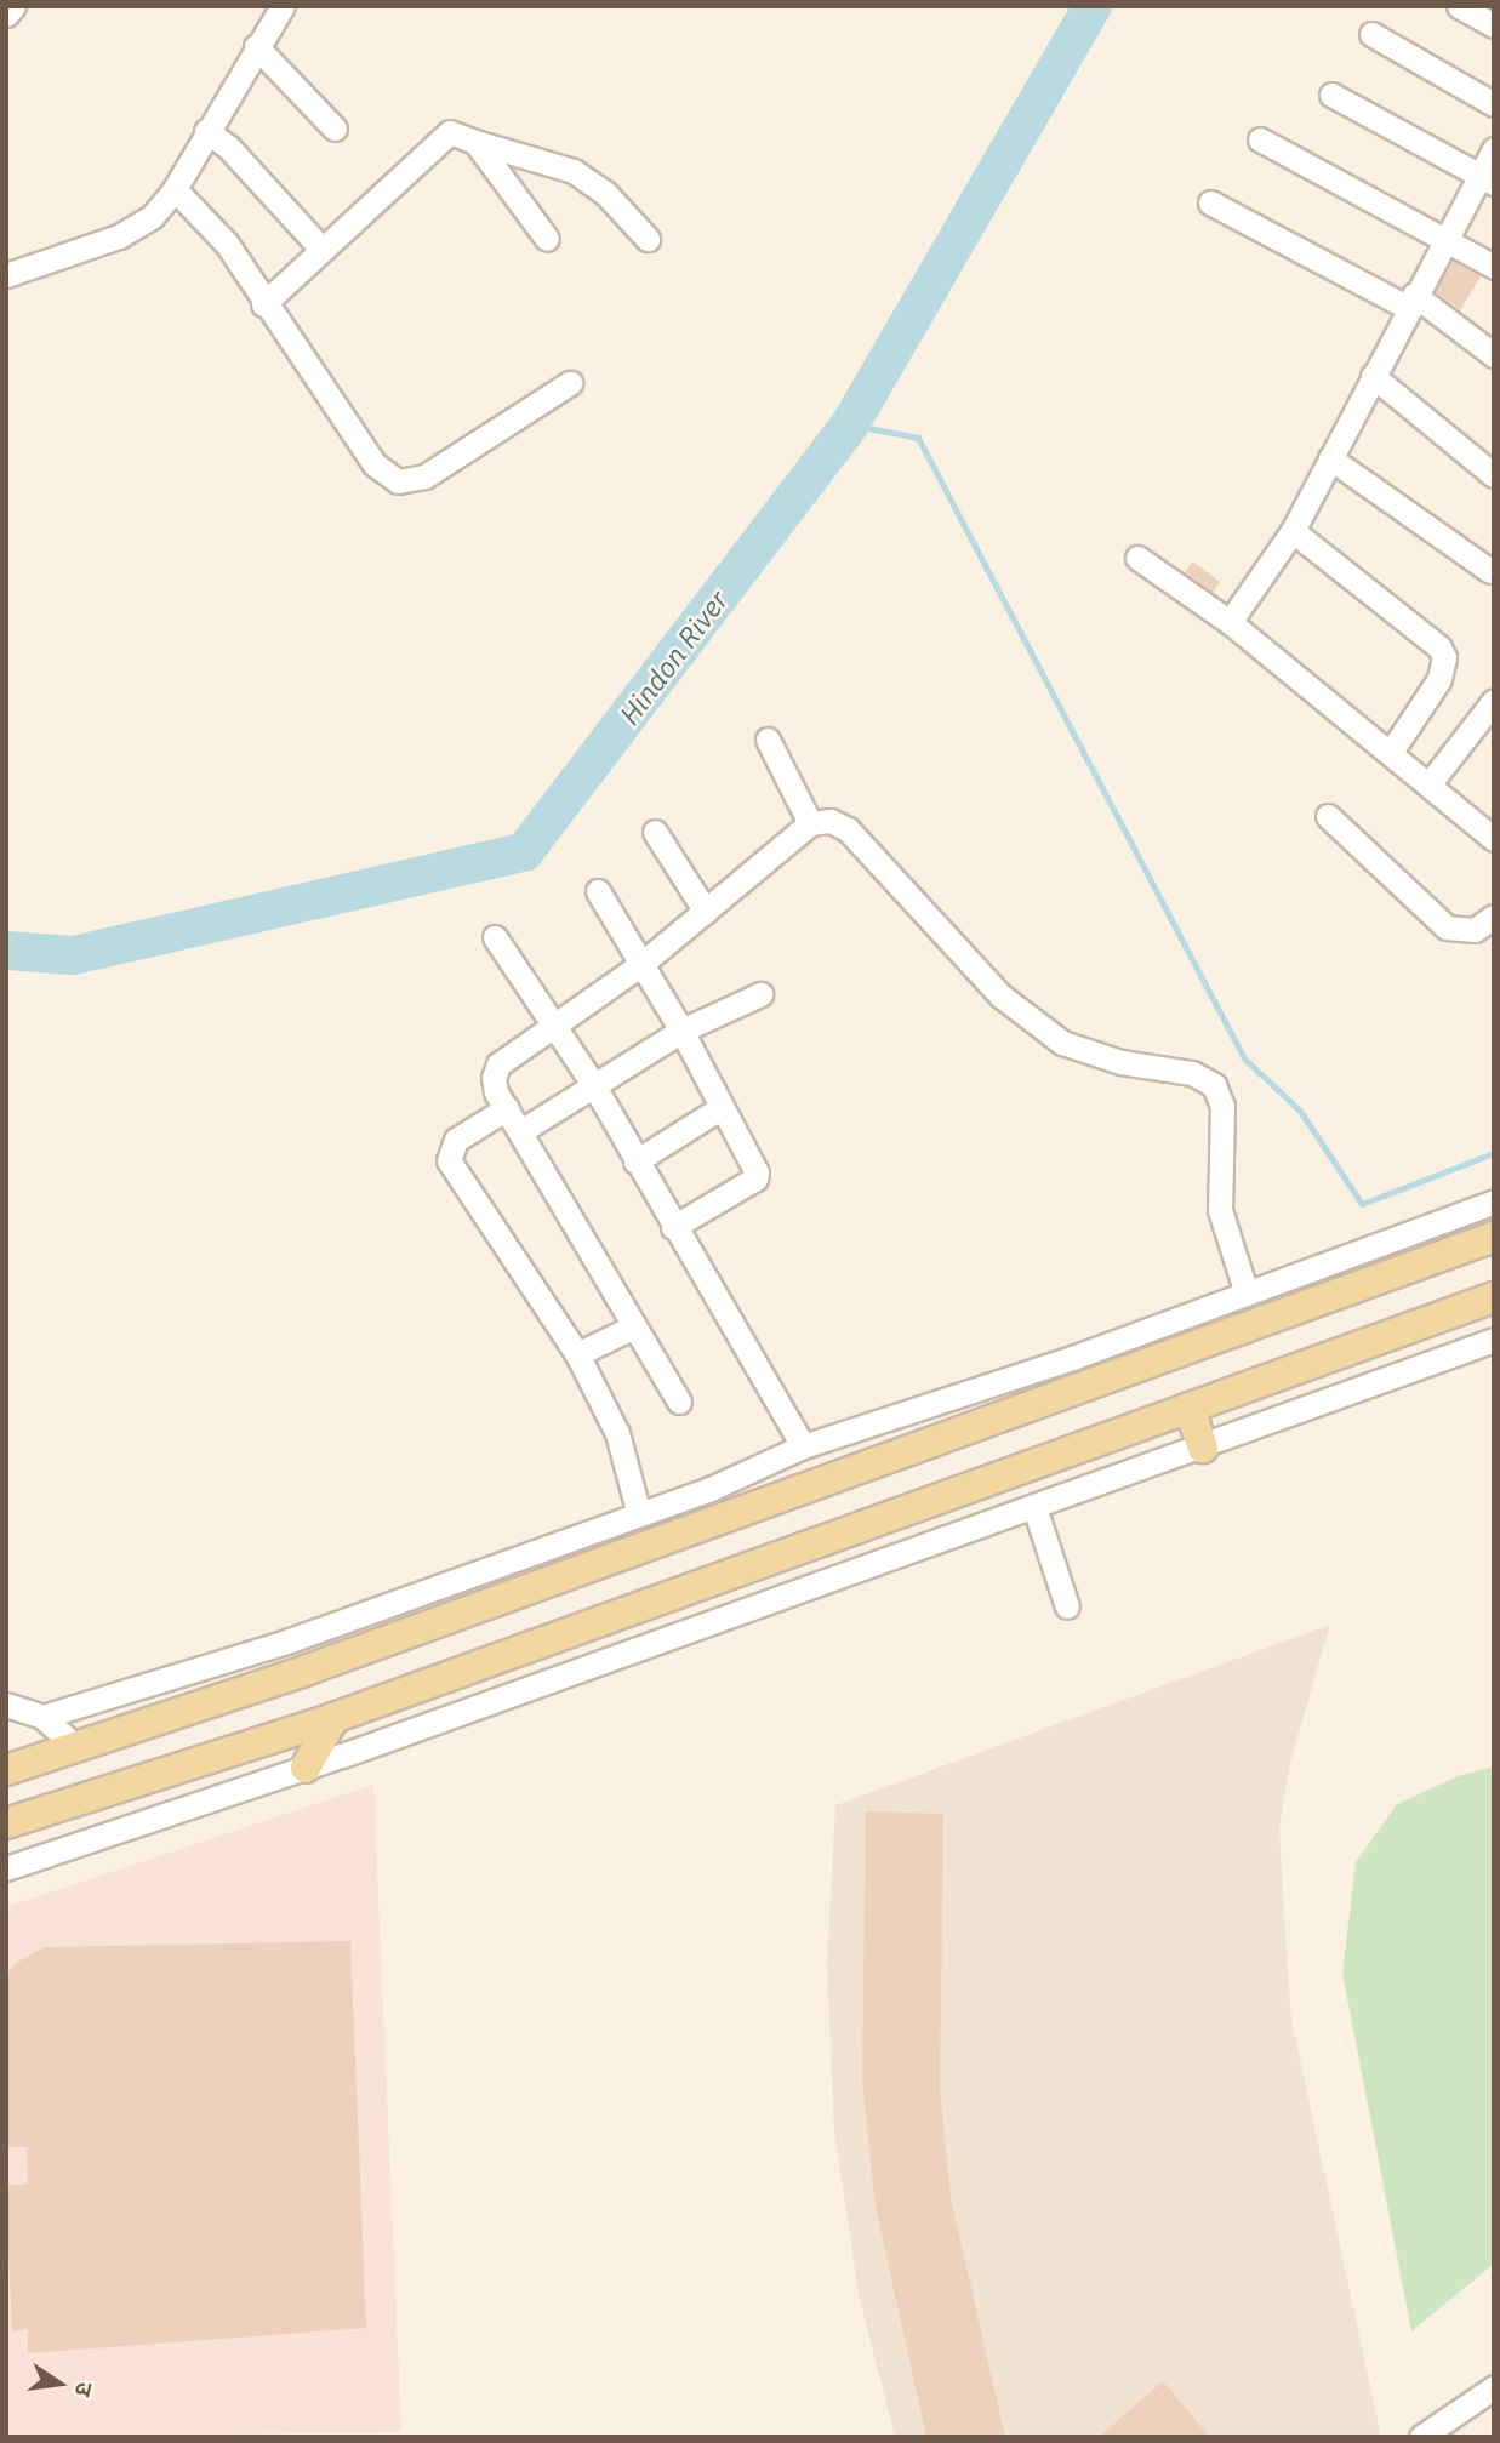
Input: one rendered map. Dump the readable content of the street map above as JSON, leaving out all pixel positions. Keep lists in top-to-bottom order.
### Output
{
  "water": ["Hindon River"],
  "north": "right"
}
